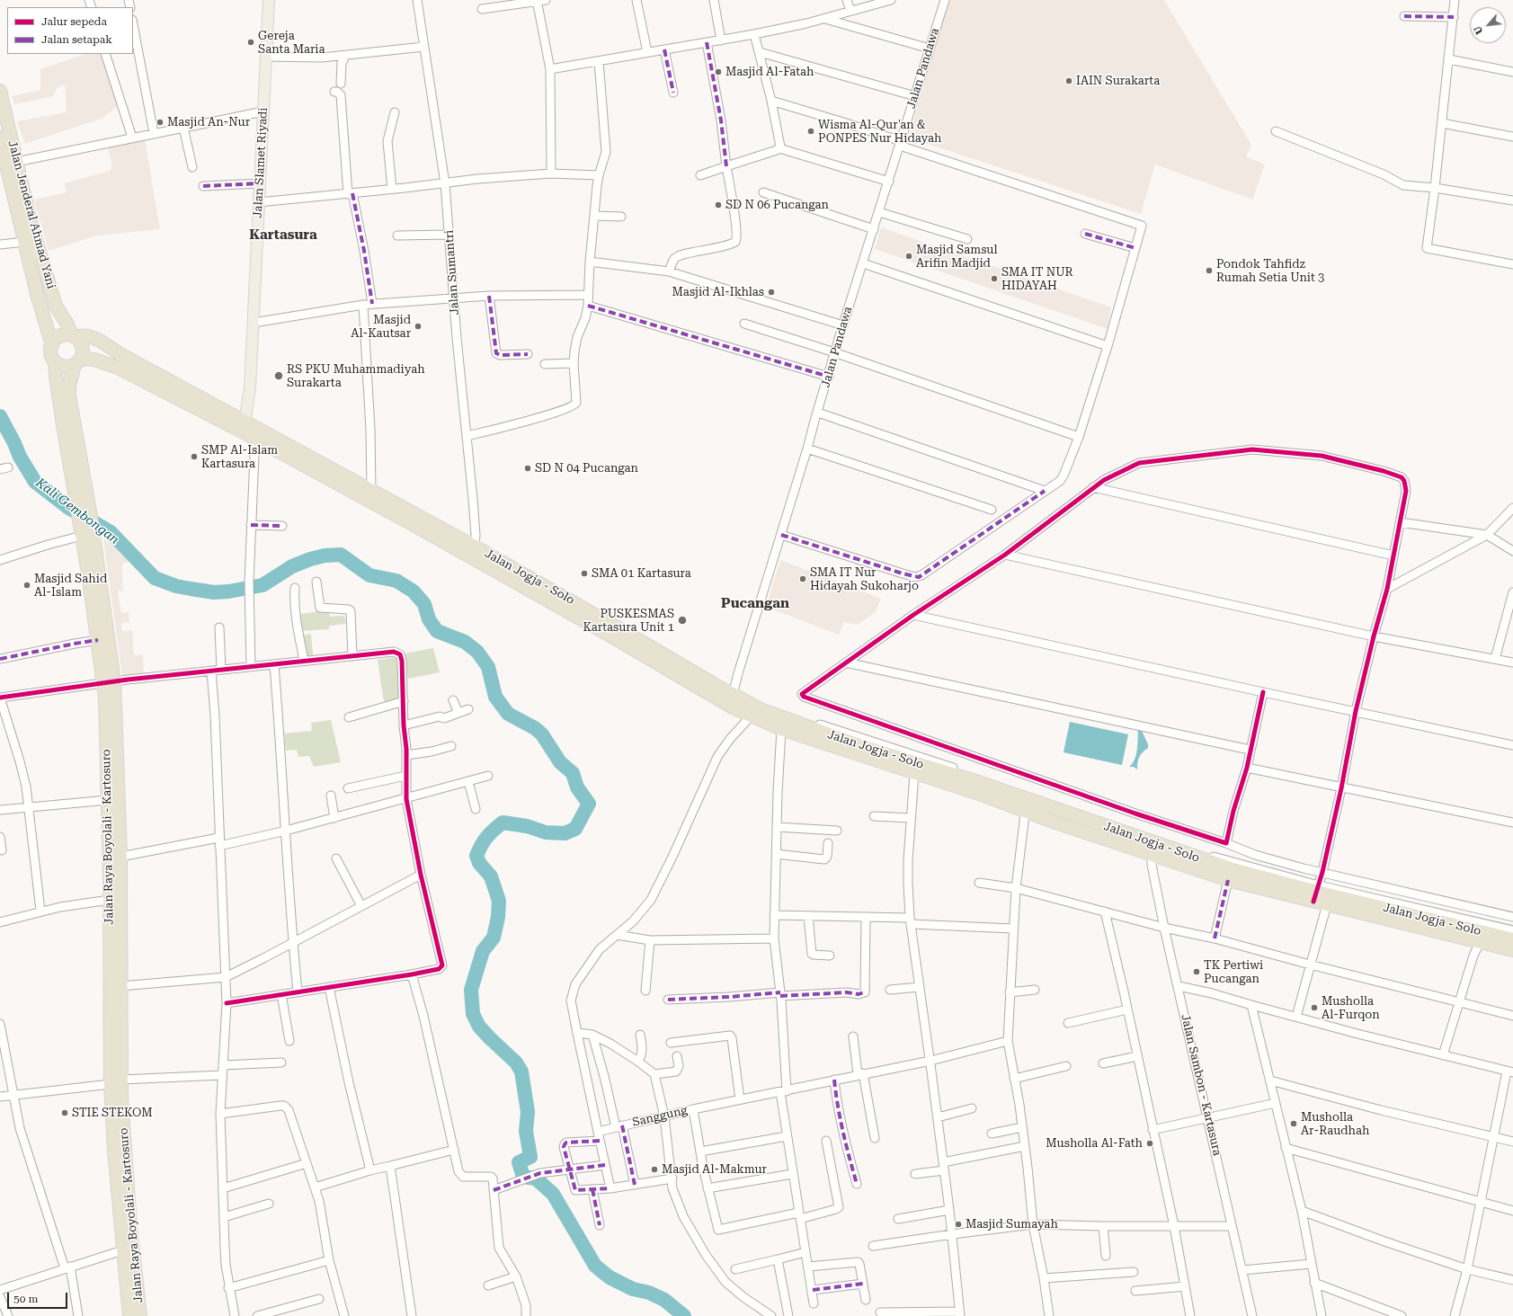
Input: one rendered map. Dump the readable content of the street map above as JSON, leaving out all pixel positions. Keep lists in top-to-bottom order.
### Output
{
  "streets": {
    "highway": ["Jalan Jenderal Ahmad Yani", "Jalan Jogja - Solo", "Jalan Raya Boyolali - Kartosuro"],
    "main road": ["Jalan Slamet Riyadi"],
    "street": [
      "Jalan Pandawa",
      "Jalan Sumantri",
      "Jalan Sambon - Kartasura",
      "Sanggung"
    ]
  },
  "crossings": [
    ["Jalan Pandawa", "Jalan Jogja - Solo"],
    ["Jalan Slamet Riyadi", "Jalan Jogja - Solo"],
    ["Jalan Jenderal Ahmad Yani", "Jalan Raya Boyolali - Kartosuro"],
    ["Jalan Sumantri", "Jalan Jogja - Solo"],
    ["Jalan Jogja - Solo", "Jalan Sambon - Kartasura"]
  ],
  "districts": ["Kartasura", "Pucangan"],
  "water": ["Kali Gembongan"],
  "places": [
    "Gereja Santa Maria",
    "Masjid Al-Fatah",
    "IAIN Surakarta",
    "Masjid An-Nur",
    "Wisma Al-Qur'an & PONPES Nur Hidayah",
    "SD N 06 Pucangan",
    "Masjid Samsul Arifin Madjid",
    "Pondok Tahfidz Rumah Setia Unit 3",
    "SMA IT NUR HIDAYAH",
    "Masjid Al-Ikhlas",
    "Masjid Al-Kautsar",
    "RS PKU Muhammadiyah Surakarta",
    "SMP Al-Islam Kartasura",
    "SD N 04 Pucangan",
    "SMA 01 Kartasura",
    "SMA IT Nur Hidayah Sukoharjo",
    "Masjid Sahid Al-Islam",
    "PUSKESMAS Kartasura Unit 1",
    "TK Pertiwi Pucangan",
    "Musholla Al-Furqon",
    "STIE STEKOM",
    "Musholla Ar-Raudhah",
    "Musholla Al-Fath",
    "Masjid Al-Makmur",
    "Masjid Sumayah"
  ],
  "legend": ["Jalur sepeda", "Jalan setapak"],
  "scale_bar": "50 m",
  "north": "bottom left"
}
